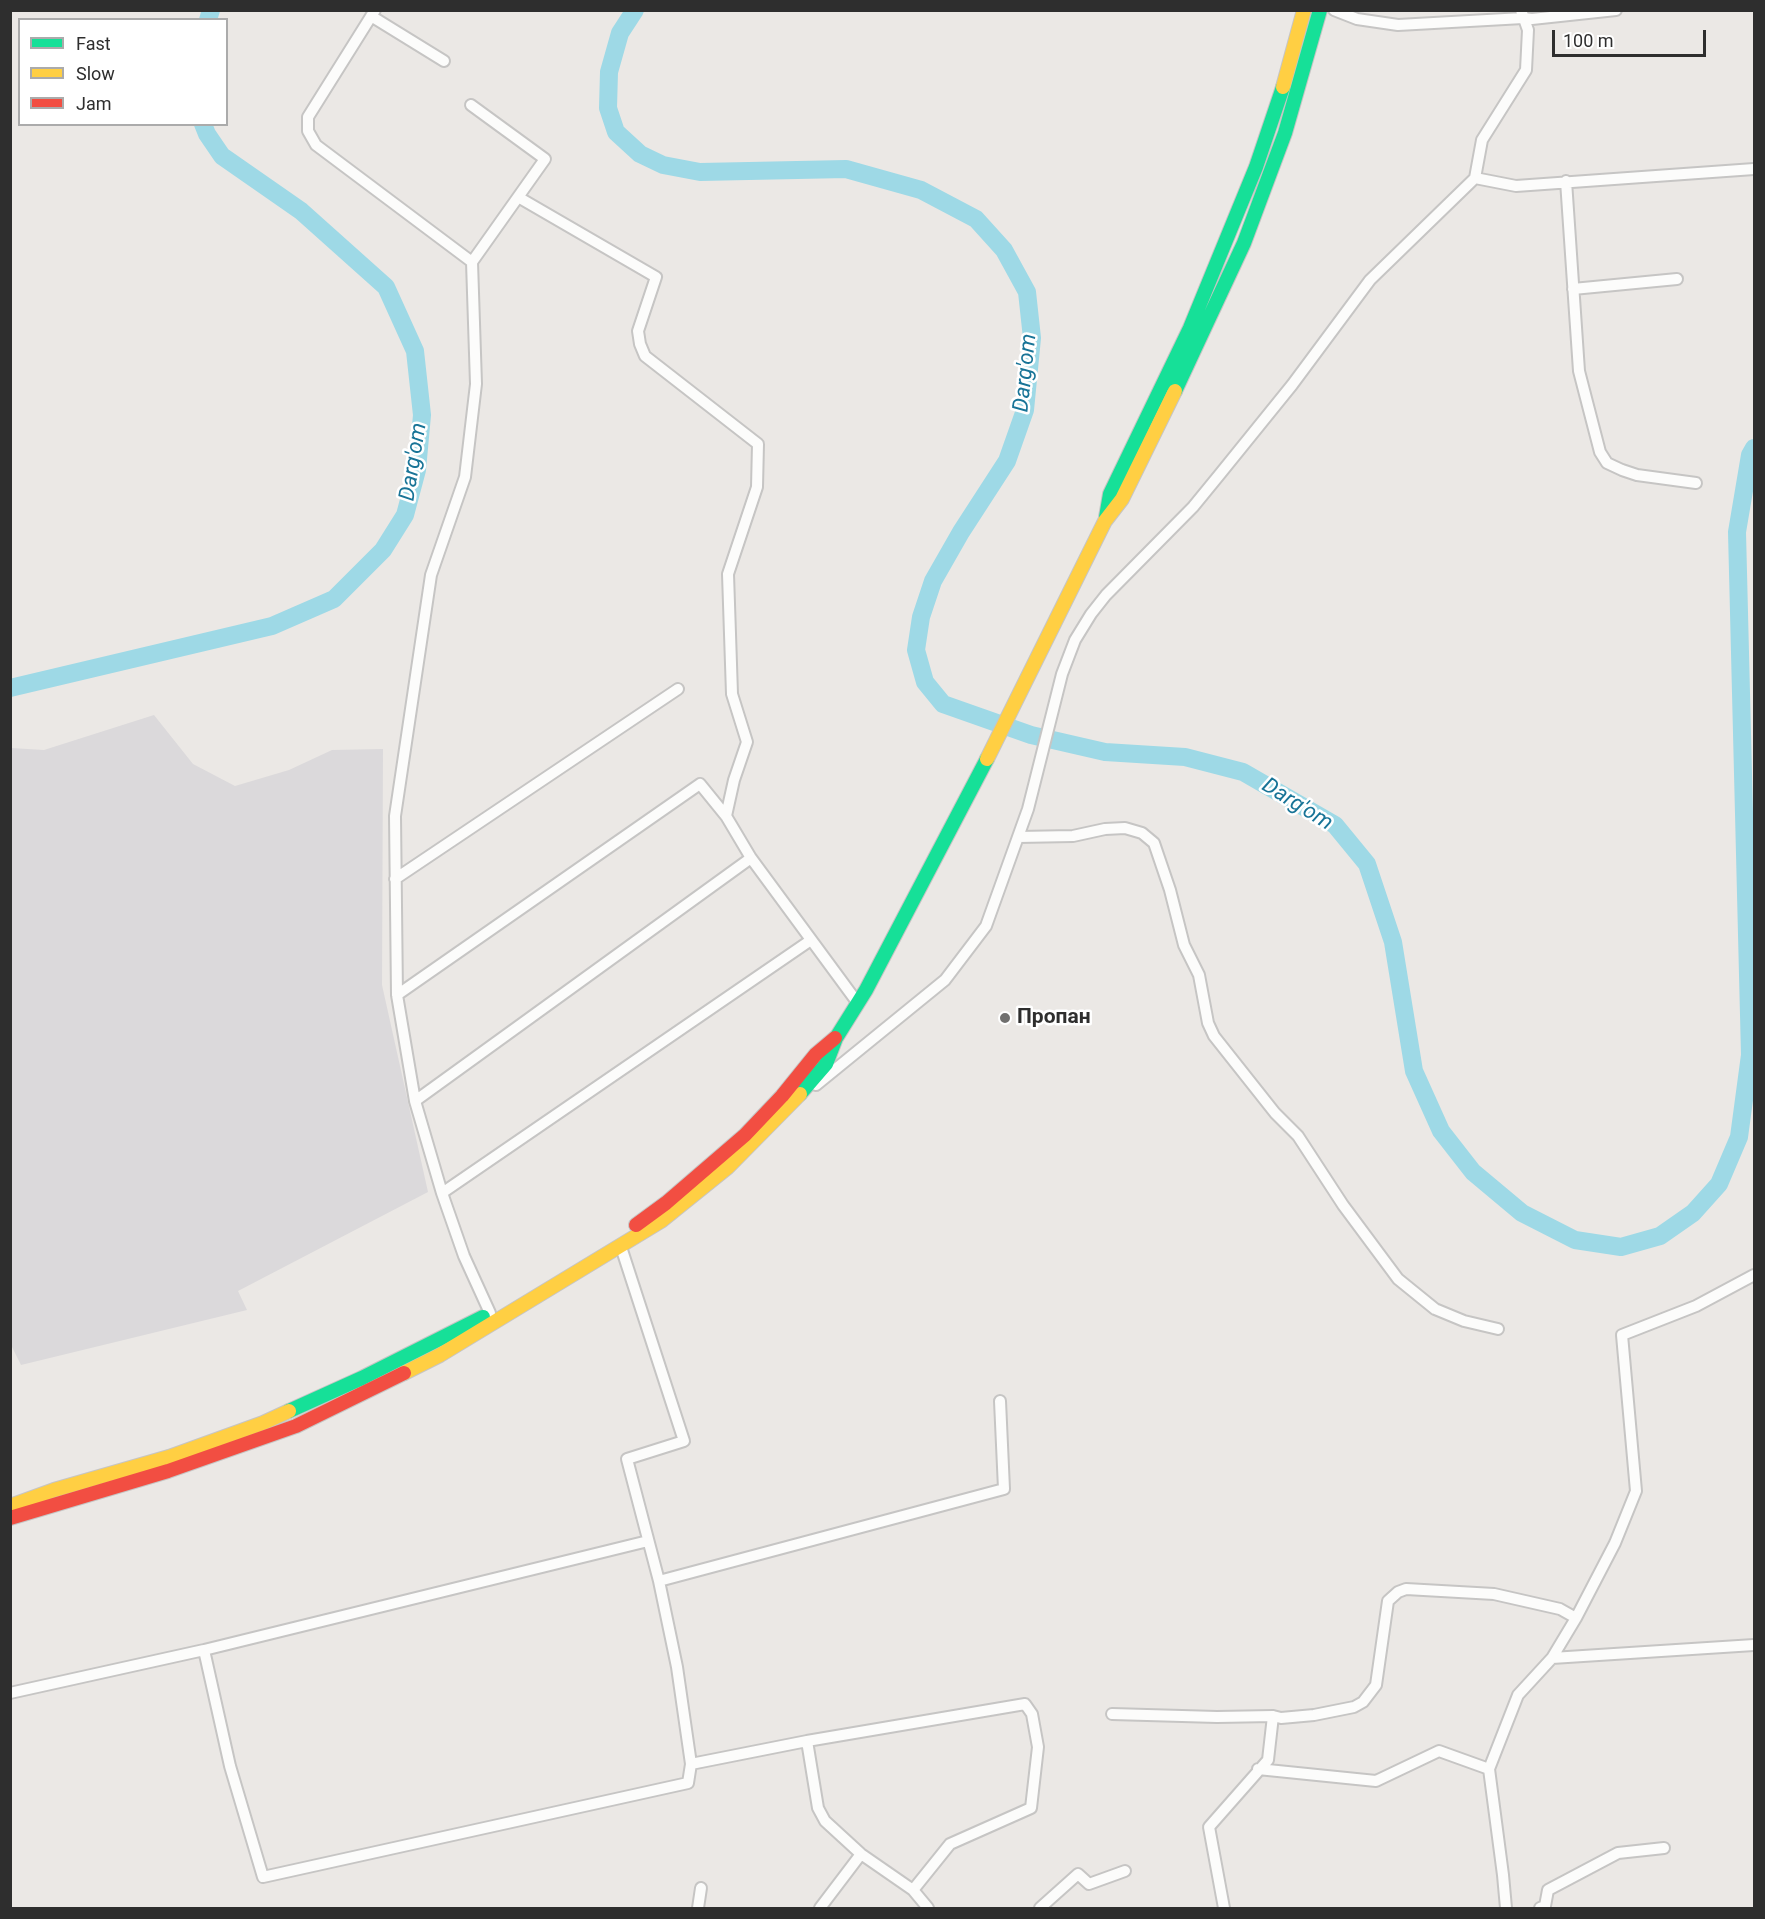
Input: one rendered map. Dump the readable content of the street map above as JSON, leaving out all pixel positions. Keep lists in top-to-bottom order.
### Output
{
  "water": ["Darg'om"],
  "places": ["Пропан"],
  "legend": ["Fast", "Slow", "Jam"],
  "scale_bar": "100 m"
}
